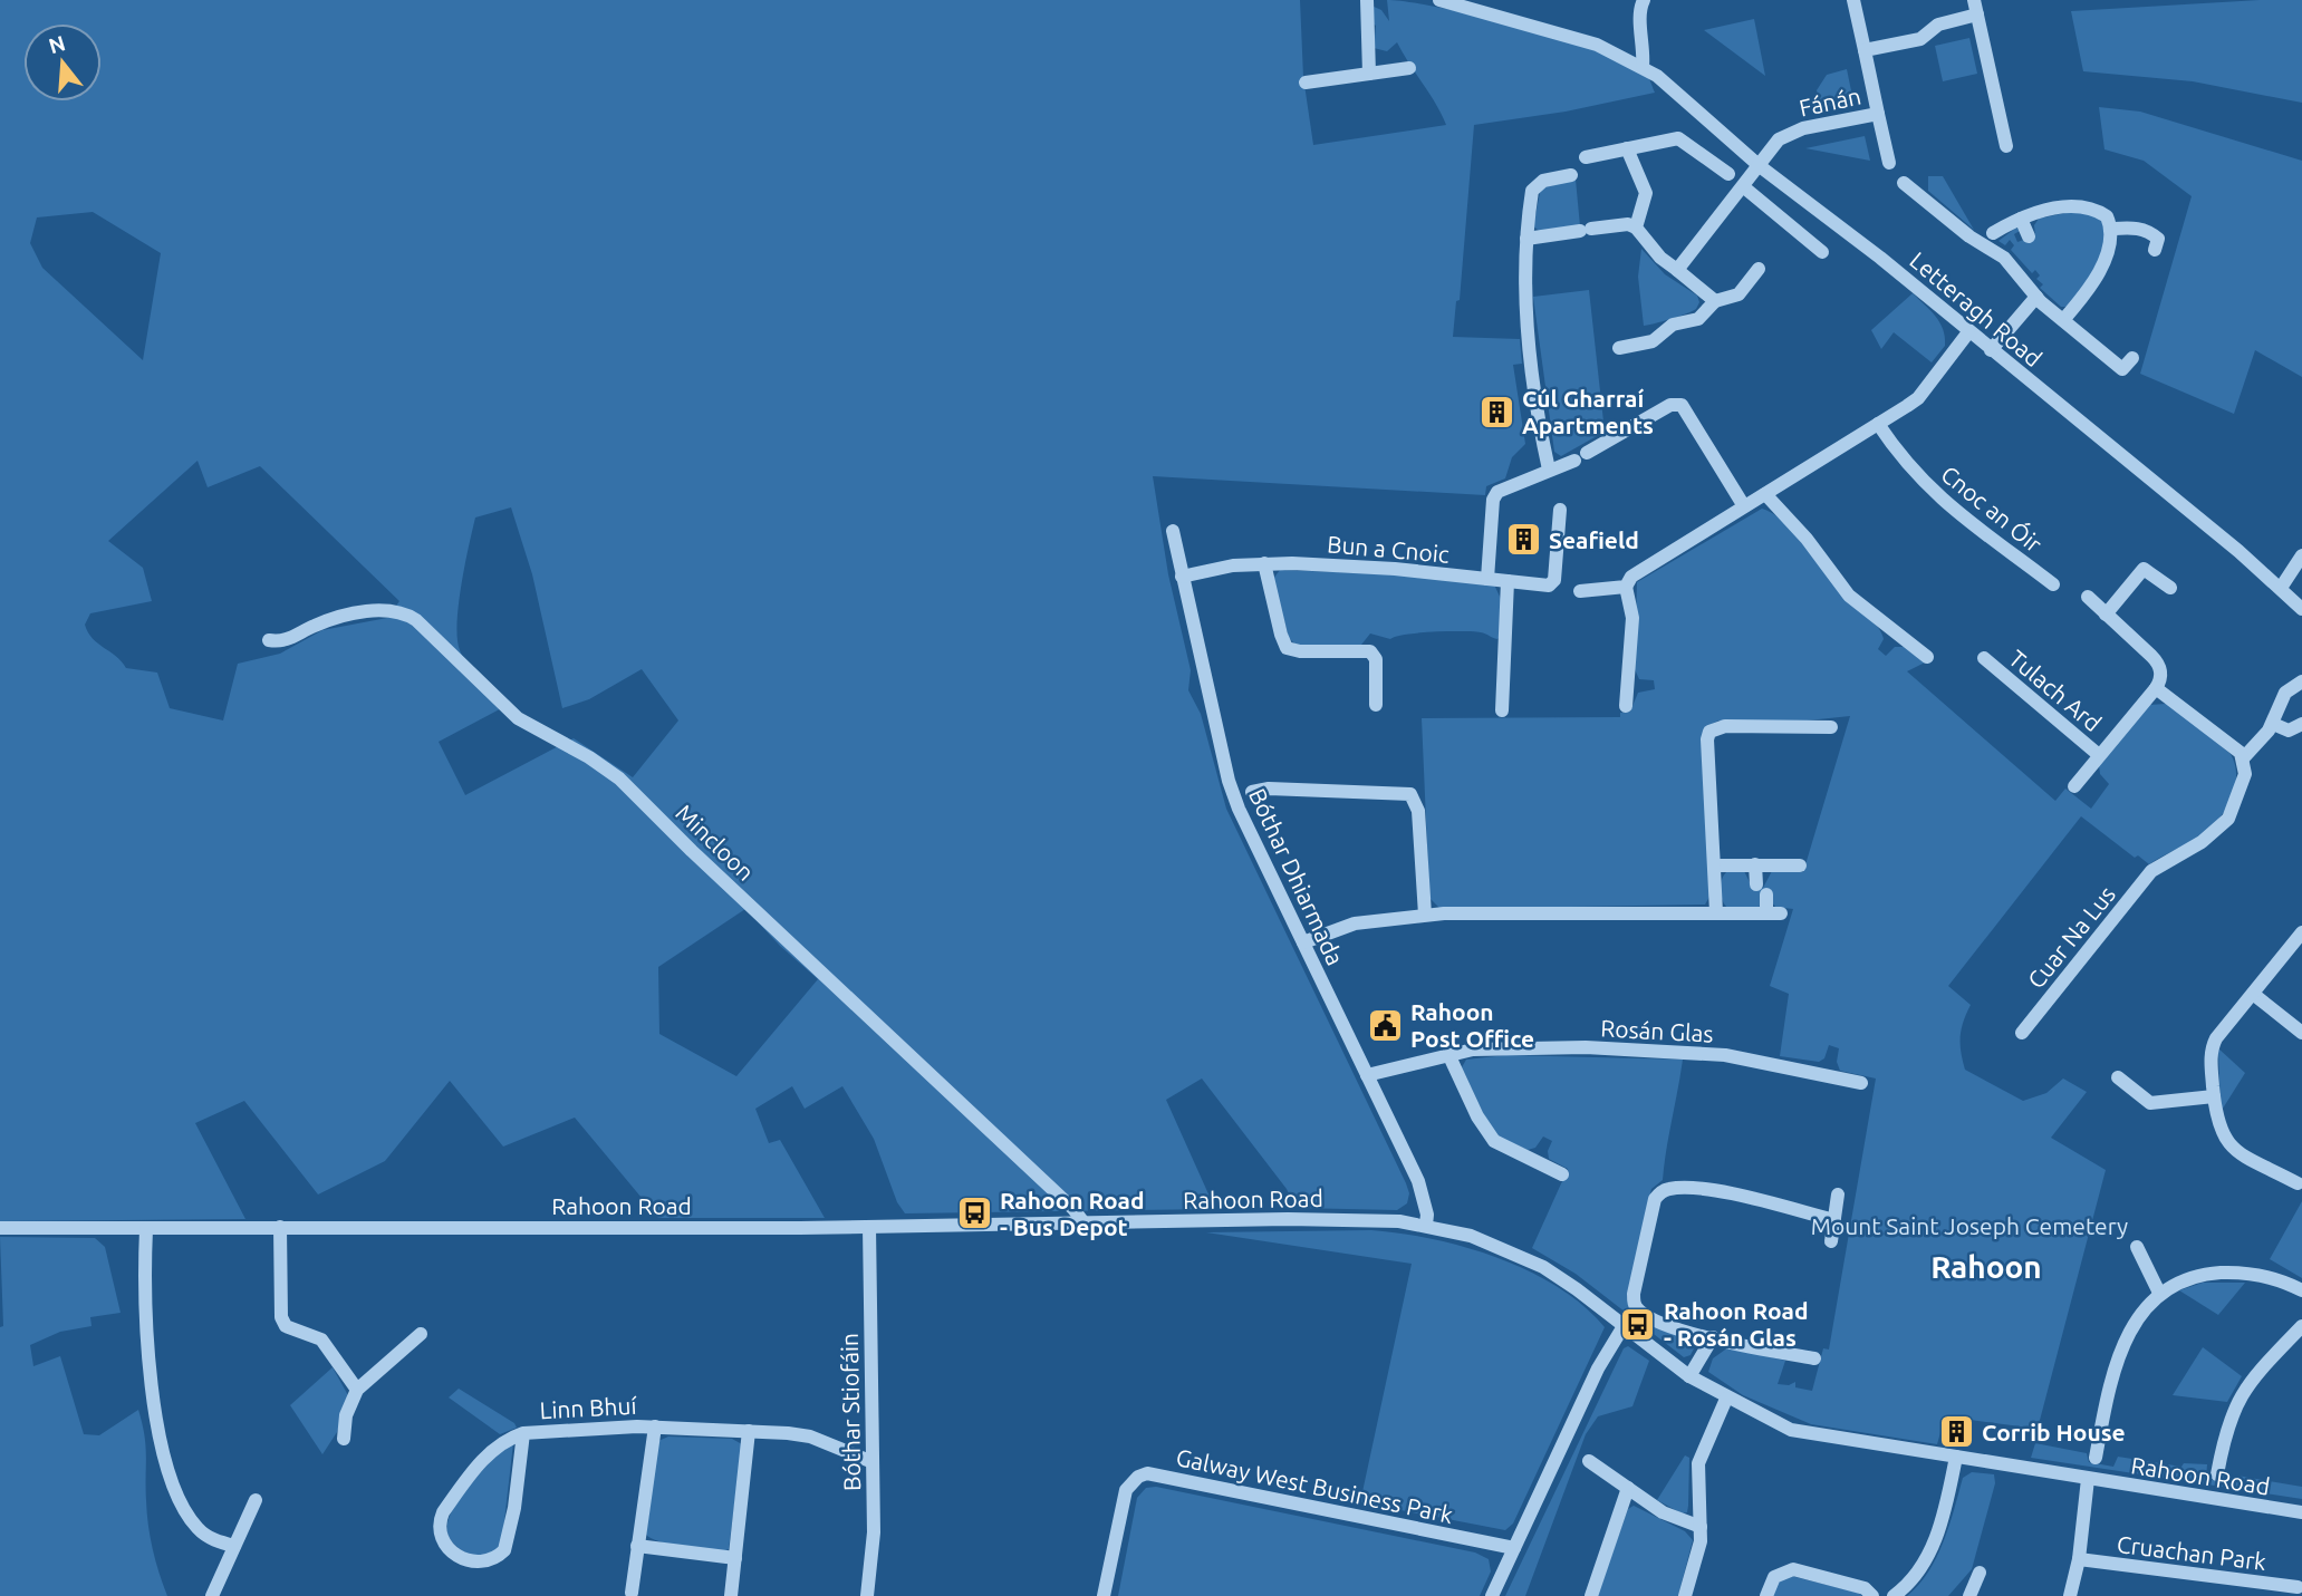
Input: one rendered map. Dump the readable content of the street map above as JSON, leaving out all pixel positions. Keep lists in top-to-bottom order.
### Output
{
  "streets": {
    "street": [
      "Fánán",
      "Letteragh Road",
      "Cnoc an Óir",
      "Bun a Cnoic",
      "Tulach Ard",
      "Mincloon",
      "Bóthar Dhiarmada",
      "Cuar Na Lus",
      "Rosán Glas",
      "Rahoon Road",
      "Linn Bhuí",
      "Bóthar Stiofáin",
      "Galway West Business Park",
      "Cruachan Park"
    ]
  },
  "crossings": [
    ["Fánán", "Letteragh Road"],
    ["Bun a Cnoic", "Bóthar Dhiarmada"],
    ["Mincloon", "Rahoon Road"],
    ["Bóthar Dhiarmada", "Rosán Glas"],
    ["Bóthar Dhiarmada", "Rahoon Road"],
    ["Rahoon Road", "Bóthar Stiofáin"],
    ["Linn Bhuí", "Bóthar Stiofáin"]
  ],
  "districts": ["Rahoon"],
  "parks": ["Mount Saint Joseph Cemetery"],
  "places": {
    "building": ["Cúl Gharraí Apartments", "Seafield", "Corrib House"],
    "public building": ["Rahoon Post Office"],
    "bus stop": ["Rahoon Road - Bus Depot", "Rahoon Road - Rosán Glas"]
  },
  "north": "top"
}
